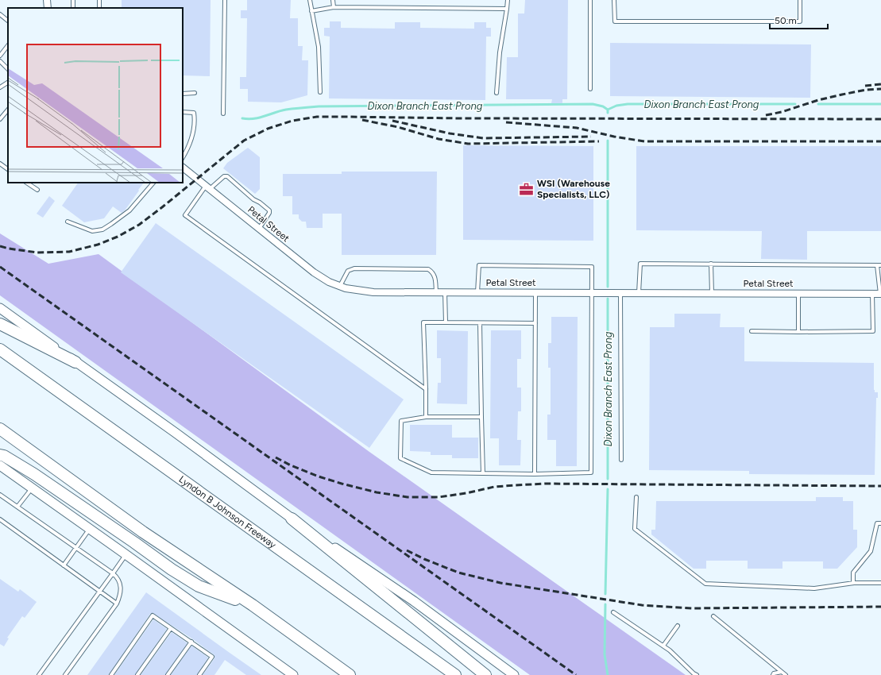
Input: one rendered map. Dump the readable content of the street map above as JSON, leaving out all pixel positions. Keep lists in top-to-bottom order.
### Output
{
  "streets": {
    "highway": ["Lyndon B Johnson Freeway"],
    "street": ["Petal Street"]
  },
  "water": ["Dixon Branch East Prong"],
  "places": {
    "office": ["WSI (Warehouse Specialists, LLC)"]
  },
  "scale_bar": "50 m"
}
